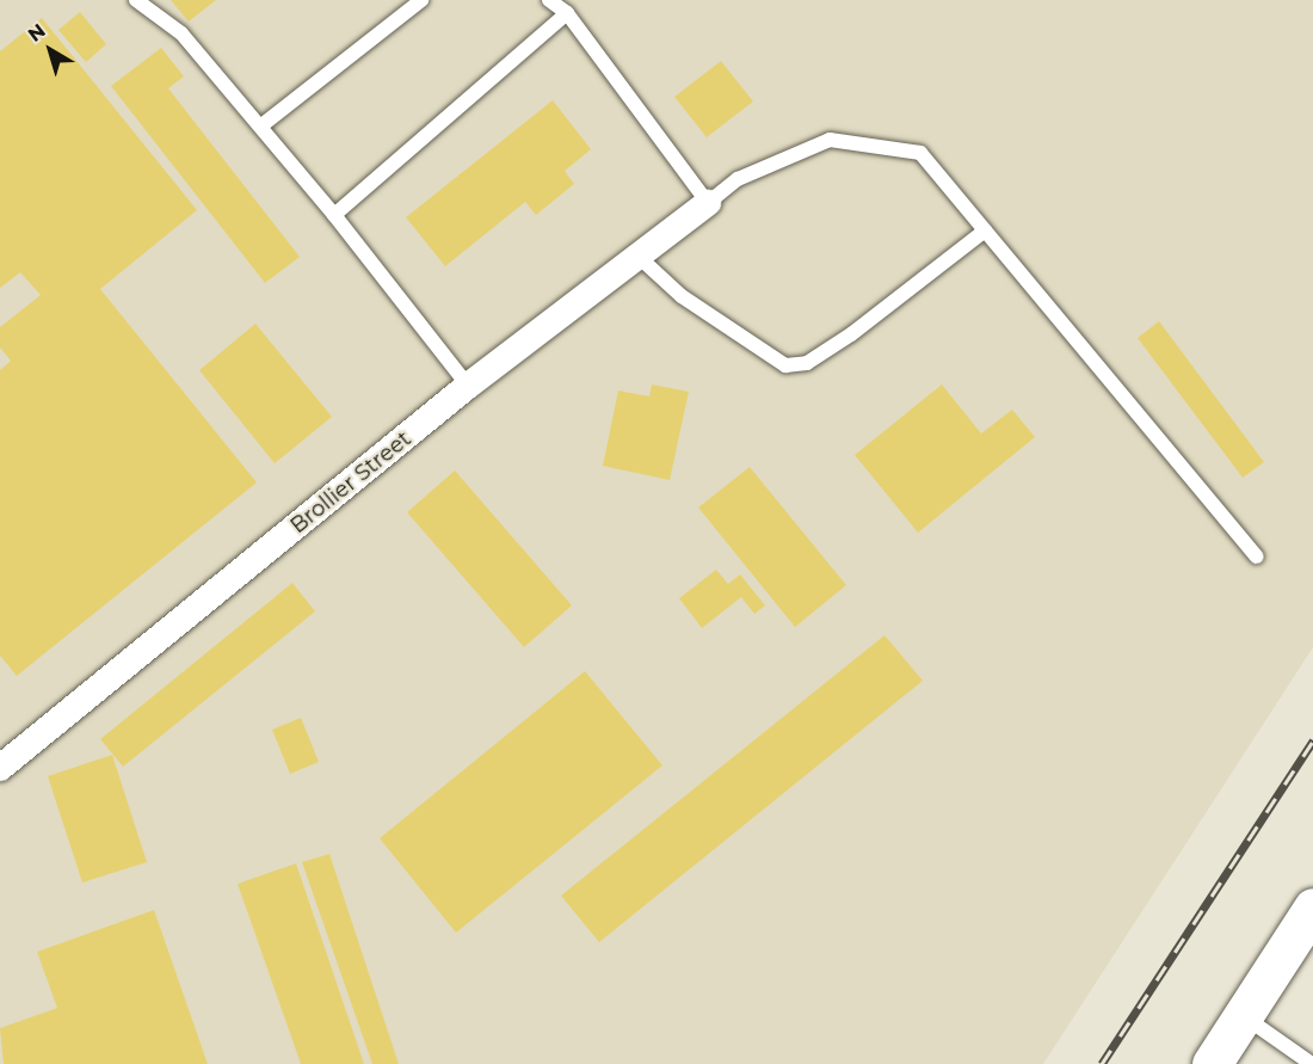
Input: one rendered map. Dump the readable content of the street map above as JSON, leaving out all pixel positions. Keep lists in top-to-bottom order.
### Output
{
  "streets": {
    "street": ["Brollier Street"]
  },
  "north": "top left"
}
